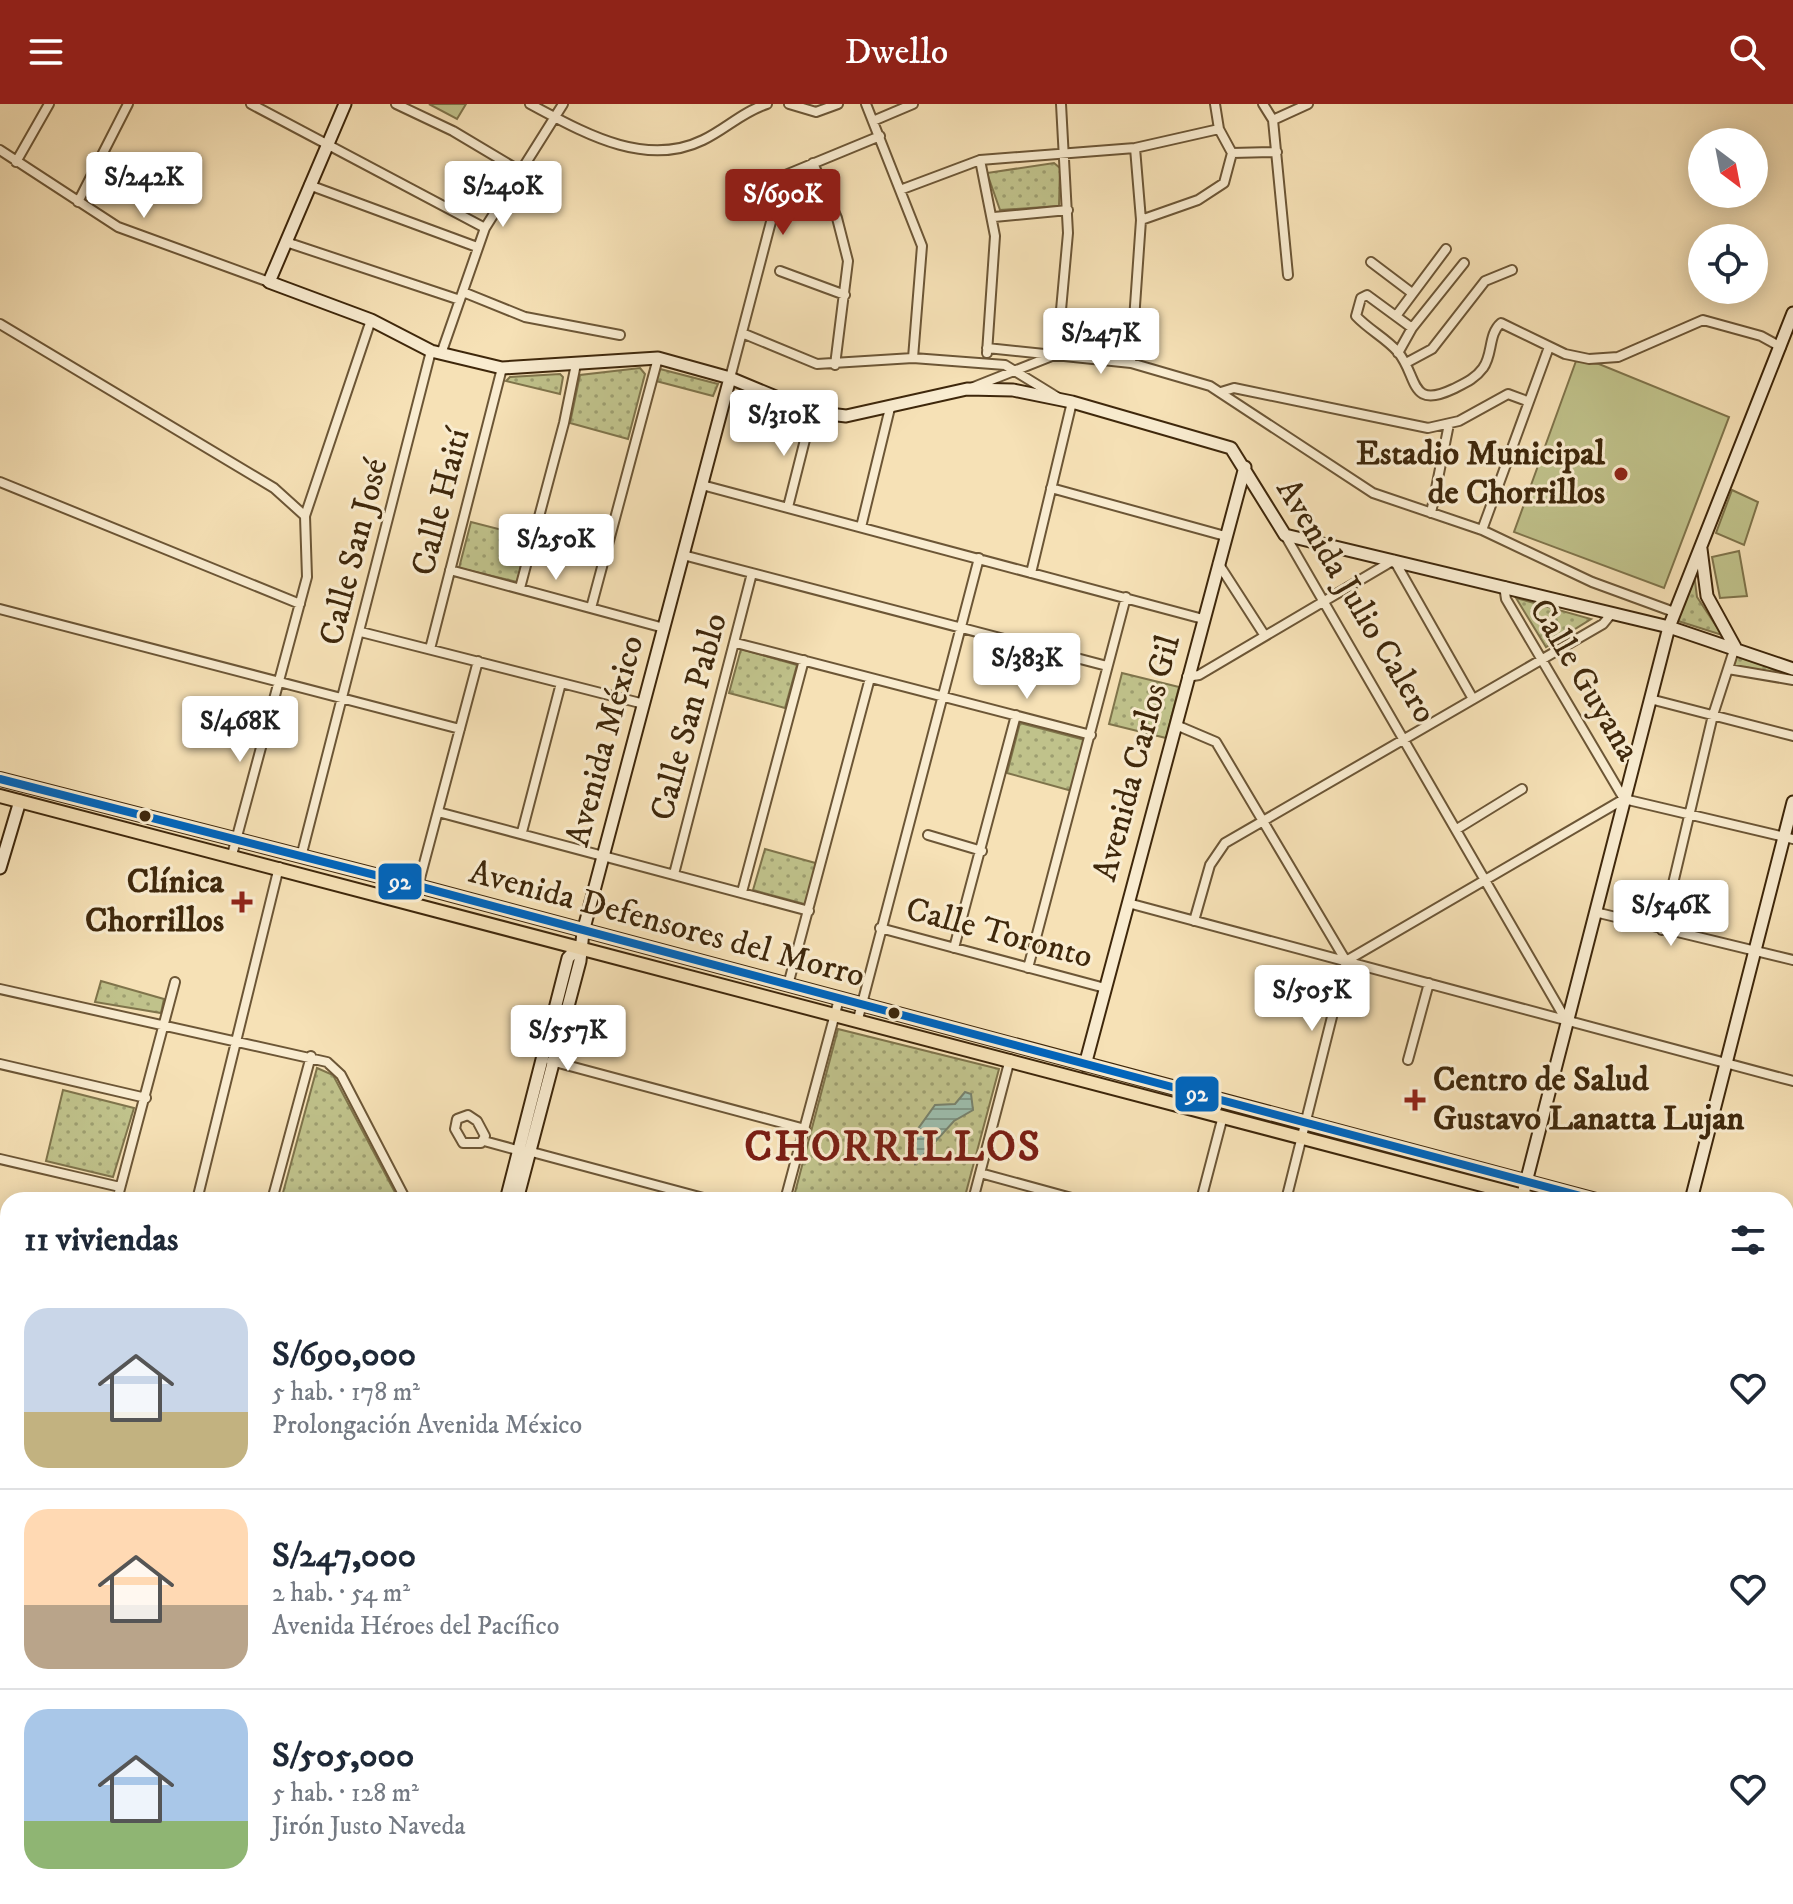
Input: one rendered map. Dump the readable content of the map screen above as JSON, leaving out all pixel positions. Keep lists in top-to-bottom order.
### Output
{
  "streets": {
    "main road": ["Avenida Defensores del Morro"],
    "street": [
      "Calle Haití",
      "Calle San José",
      "Avenida Julio Calero",
      "Calle Guyana",
      "Calle San Pablo",
      "Avenida México",
      "Avenida Carlos Gil",
      "Calle Toronto"
    ]
  },
  "crossings": [
    ["Calle Haití", "Avenida Julio Calero"],
    ["Calle San José", "Avenida Julio Calero"],
    ["Calle San José", "Avenida Defensores del Morro"],
    ["Avenida Julio Calero", "Avenida México"],
    ["Avenida Julio Calero", "Avenida Carlos Gil"],
    ["Avenida México", "Avenida Defensores del Morro"],
    ["Avenida Carlos Gil", "Avenida Defensores del Morro"],
    ["Avenida Carlos Gil", "Calle Toronto"]
  ],
  "districts": ["CHORRILLOS"],
  "places": {
    "other": ["Estadio Municipal de Chorrillos"],
    "health": ["Clínica Chorrillos", "Centro de Salud Gustavo Lanatta Lujan"]
  },
  "lines": ["transit line 92"],
  "north": "bottom right",
  "page": {
    "header": "Dwello",
    "price": [
      "S/242K",
      "S/240K",
      "S/690K",
      "S/247K",
      "S/310K",
      "S/250K",
      "S/383K",
      "S/468K",
      "S/546K",
      "S/505K",
      "S/557K"
    ],
    "heading": "11 viviendas",
    "list": [
      {
        "name": "S/690,000",
        "note": "5 hab. · 178 m² · Prolongación Avenida México"
      },
      {
        "name": "S/247,000",
        "note": "2 hab. · 54 m² · Avenida Héroes del Pacífico"
      },
      {
        "name": "S/505,000",
        "note": "5 hab. · 128 m² · Jirón Justo Naveda"
      }
    ]
  }
}
